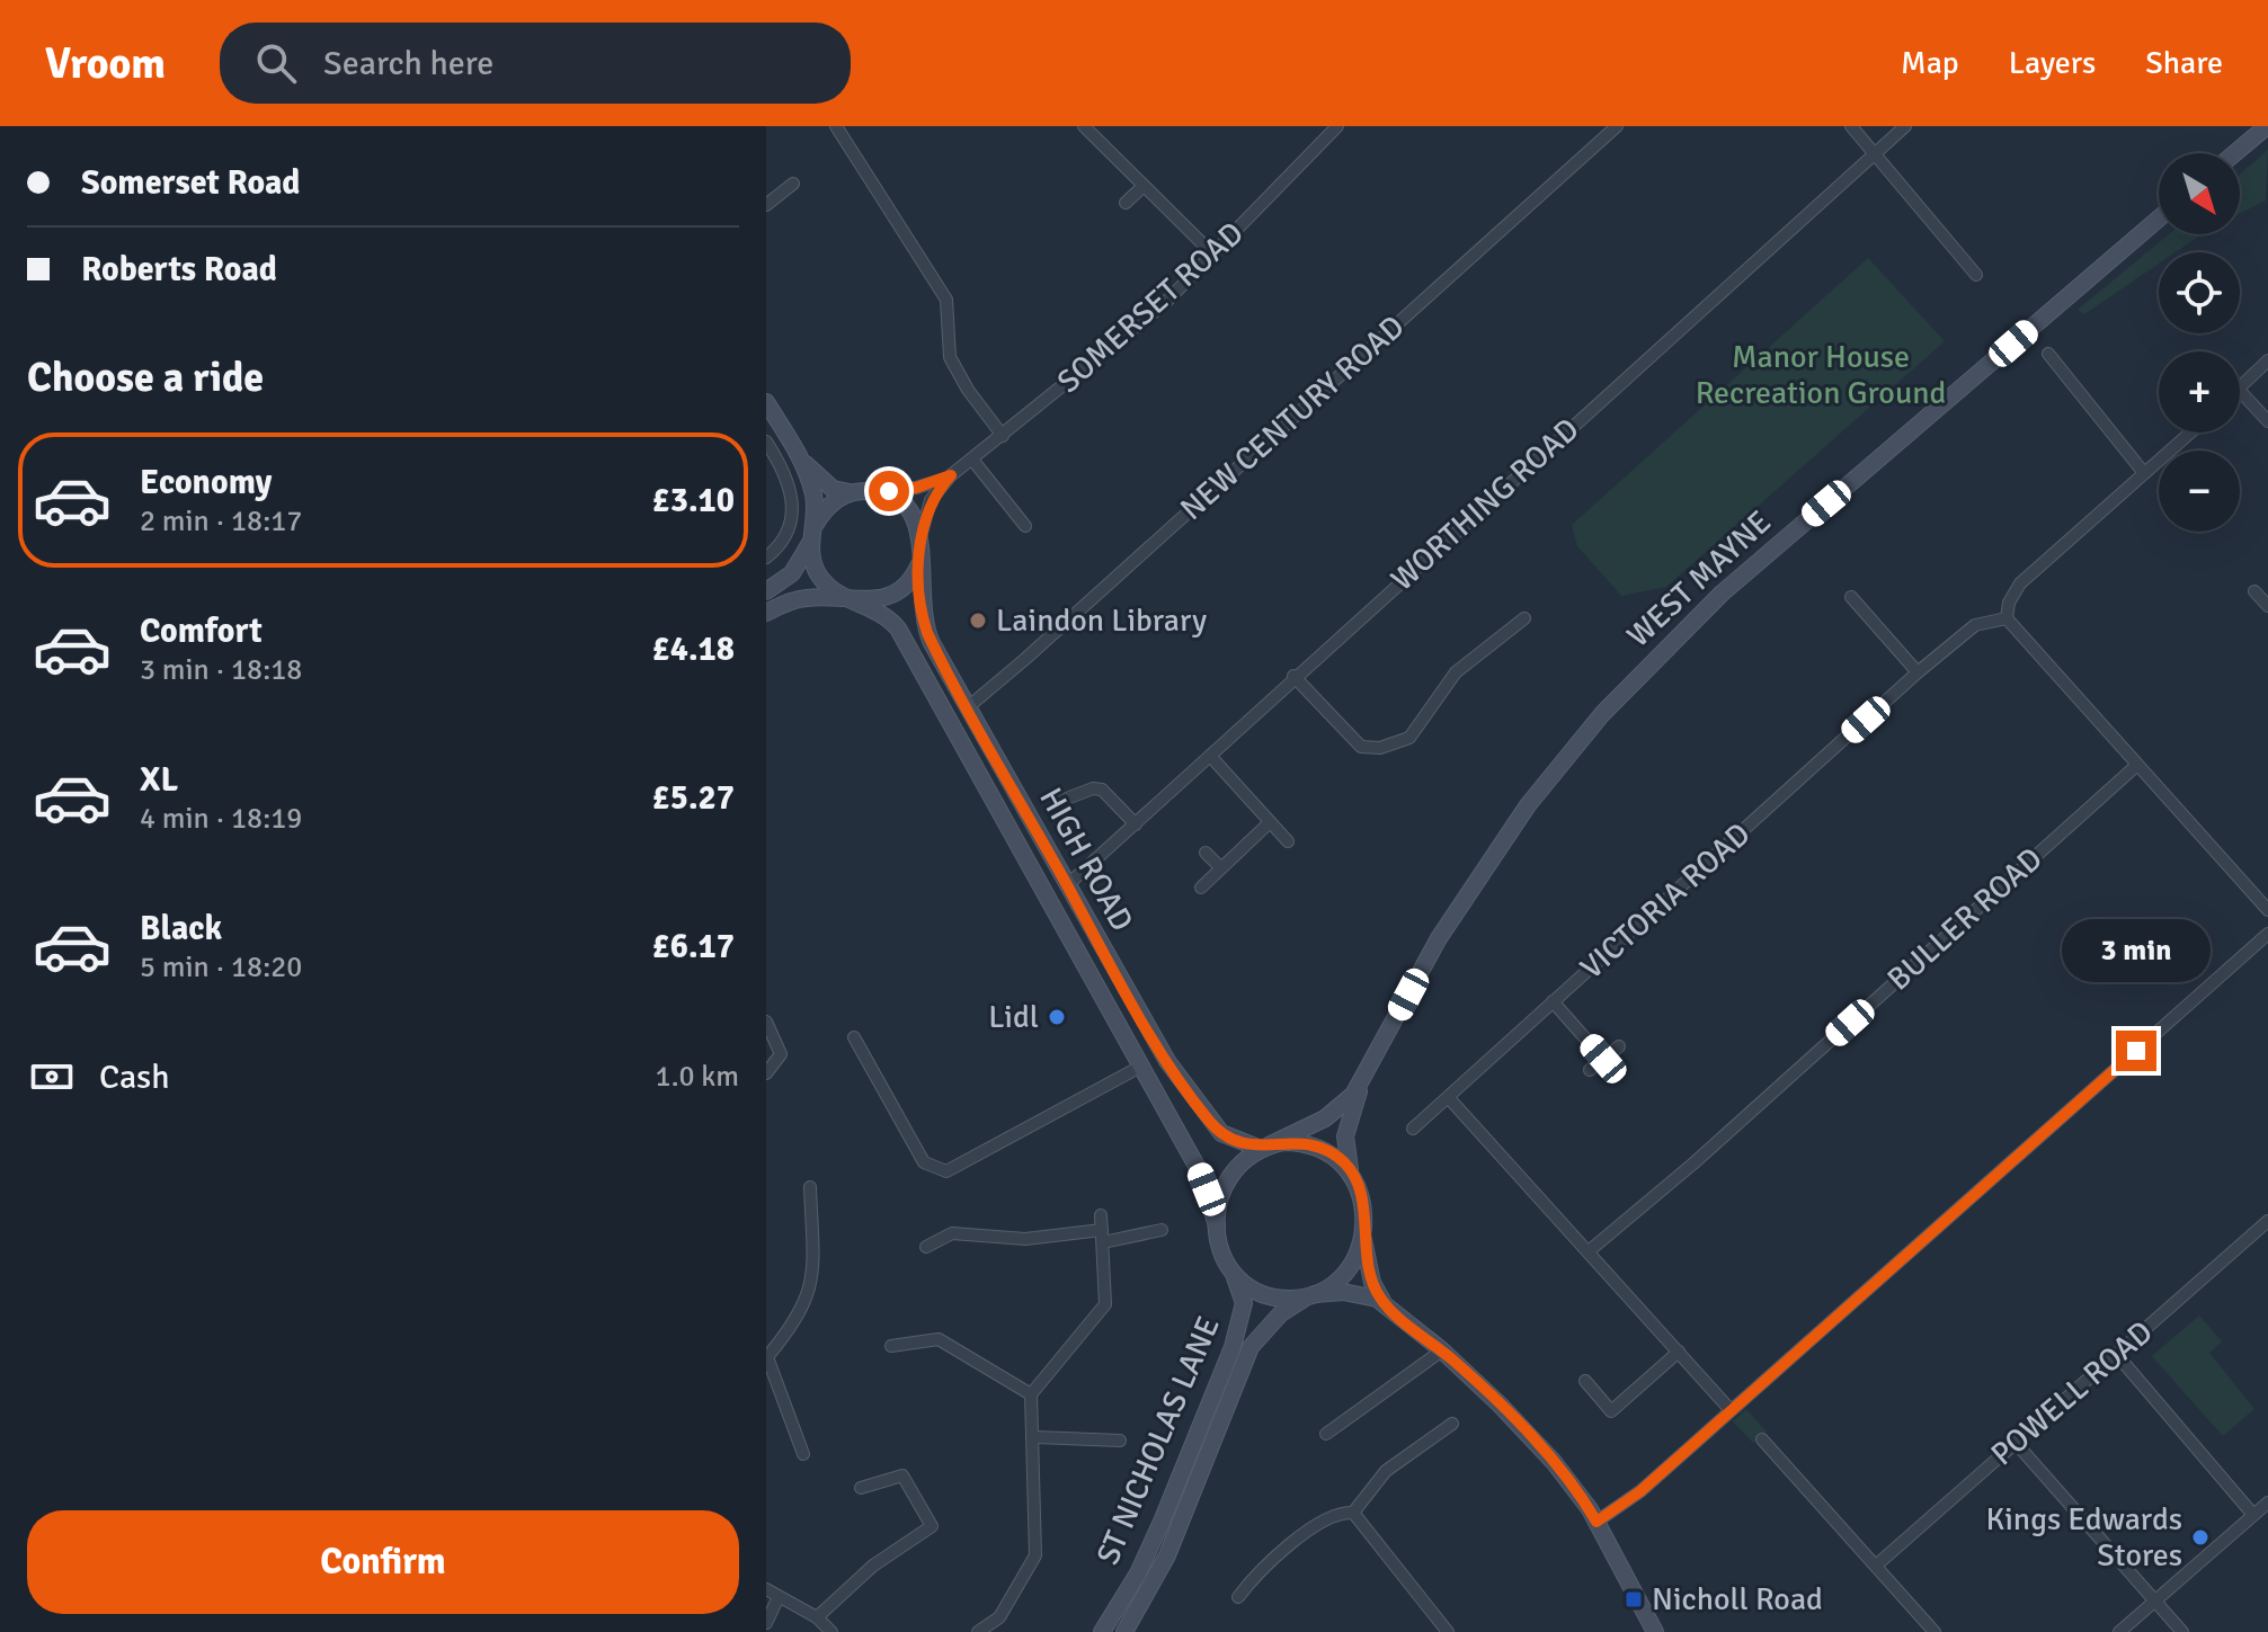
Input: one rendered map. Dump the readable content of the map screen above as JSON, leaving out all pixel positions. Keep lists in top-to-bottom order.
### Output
{
  "streets": {
    "main road": ["WEST MAYNE", "HIGH ROAD", "ST NICHOLAS LANE"],
    "street": [
      "SOMERSET ROAD",
      "NEW CENTURY ROAD",
      "WORTHING ROAD",
      "VICTORIA ROAD",
      "BULLER ROAD",
      "POWELL ROAD"
    ]
  },
  "crossings": [
    ["SOMERSET ROAD", "HIGH ROAD"],
    ["NEW CENTURY ROAD", "HIGH ROAD"],
    ["WORTHING ROAD", "HIGH ROAD"],
    ["WEST MAYNE", "HIGH ROAD"],
    ["WEST MAYNE", "ST NICHOLAS LANE"],
    ["HIGH ROAD", "ST NICHOLAS LANE"]
  ],
  "parks": ["Manor House Recreation Ground"],
  "places": {
    "other": ["Laindon Library", "Lidl", "Kings Edwards Stores"],
    "transit": ["Nicholl Road"]
  },
  "north": "bottom right",
  "page": {
    "header": "Vroom",
    "search": "Search here",
    "nav": ["Map", "Layers", "Share"],
    "banner": ["Somerset Road", "Roberts Road"],
    "map_buttons": ["+", "−"],
    "heading": "Choose a ride",
    "list": [
      {
        "name": "Economy",
        "note": "2 min · 18:17",
        "value": "£3.10"
      },
      {
        "name": "Comfort",
        "note": "3 min · 18:18",
        "value": "£4.18"
      },
      {
        "name": "XL",
        "note": "4 min · 18:19",
        "value": "£5.27"
      },
      {
        "name": "Black",
        "note": "5 min · 18:20",
        "value": "£6.17"
      }
    ],
    "bubble": "3 min",
    "pay": ["Cash", "1.0 km"],
    "buttons": "Confirm"
  }
}
